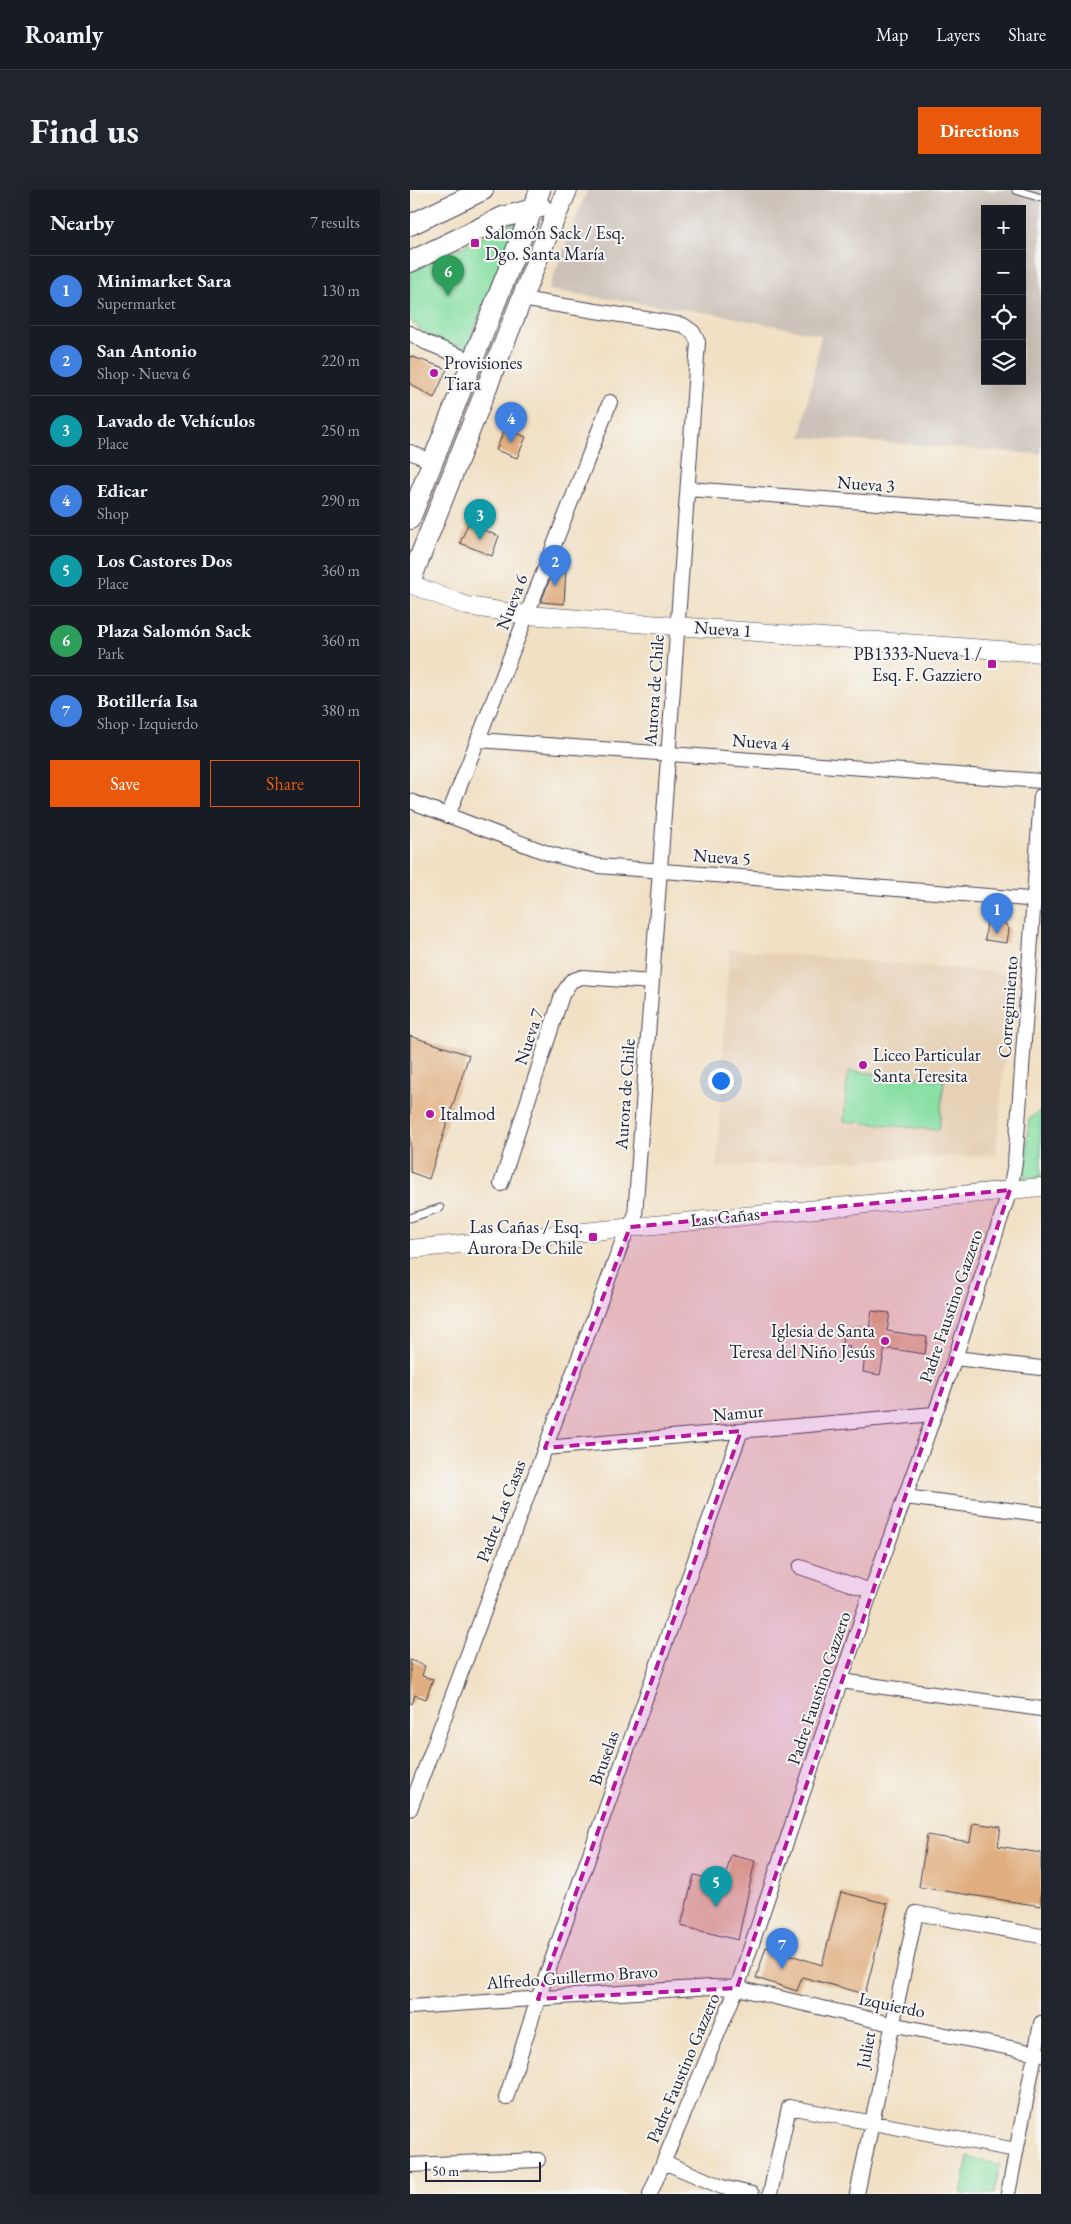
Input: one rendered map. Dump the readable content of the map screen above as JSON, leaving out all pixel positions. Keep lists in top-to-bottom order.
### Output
{
  "streets": {
    "street": [
      "Nueva 3",
      "Nueva 6",
      "Nueva 1",
      "Aurora de Chile",
      "Nueva 4",
      "Nueva 5",
      "Corregimiento",
      "Nueva 7",
      "Las Cañas",
      "Padre Faustino Gazzero",
      "Namur",
      "Padre Las Casas",
      "Bruselas",
      "Alfredo Guillermo Bravo",
      "Izquierdo",
      "Juliet"
    ]
  },
  "crossings": [
    ["Nueva 3", "Aurora de Chile"],
    ["Nueva 6", "Nueva 1"],
    ["Nueva 6", "Nueva 4"],
    ["Nueva 6", "Nueva 5"],
    ["Nueva 1", "Aurora de Chile"],
    ["Aurora de Chile", "Nueva 4"],
    ["Aurora de Chile", "Nueva 5"],
    ["Aurora de Chile", "Nueva 7"],
    ["Aurora de Chile", "Las Cañas"],
    ["Aurora de Chile", "Padre Las Casas"],
    ["Nueva 5", "Corregimiento"],
    ["Corregimiento", "Las Cañas"],
    ["Corregimiento", "Padre Faustino Gazzero"],
    ["Las Cañas", "Padre Faustino Gazzero"],
    ["Las Cañas", "Padre Las Casas"],
    ["Padre Faustino Gazzero", "Namur"],
    ["Padre Faustino Gazzero", "Alfredo Guillermo Bravo"],
    ["Padre Faustino Gazzero", "Izquierdo"],
    ["Namur", "Padre Las Casas"],
    ["Namur", "Bruselas"],
    ["Bruselas", "Alfredo Guillermo Bravo"],
    ["Alfredo Guillermo Bravo", "Izquierdo"],
    ["Izquierdo", "Juliet"]
  ],
  "places": {
    "transit": ["Salomón Sack / Esq. Dgo. Santa María", "PB1333-Nueva 1 / Esq. F. Gazziero", "Las Cañas / Esq. Aurora De Chile"],
    "other": [
      "Provisiones Tiara",
      "Liceo Particular Santa Teresita",
      "Italmod",
      "Iglesia de Santa Teresa del Niño Jesús"
    ]
  },
  "scale_bar": "50 m",
  "page": {
    "header": "Roamly",
    "nav": ["Map", "Layers", "Share"],
    "buttons": [
      "Directions",
      ["Save", "Share"]
    ],
    "title": "Find us",
    "heading": ["Nearby", "7 results"],
    "map_buttons": ["+", "−"],
    "list": [
      {
        "mark": "1",
        "name": "Minimarket Sara",
        "note": "Supermarket",
        "value": "130 m"
      },
      {
        "mark": "2",
        "name": "San Antonio",
        "note": "Shop · Nueva 6",
        "value": "220 m"
      },
      {
        "mark": "3",
        "name": "Lavado de Vehículos",
        "note": "Place",
        "value": "250 m"
      },
      {
        "mark": "4",
        "name": "Edicar",
        "note": "Shop",
        "value": "290 m"
      },
      {
        "mark": "5",
        "name": "Los Castores Dos",
        "note": "Place",
        "value": "360 m"
      },
      {
        "mark": "6",
        "name": "Plaza Salomón Sack",
        "note": "Park",
        "value": "360 m"
      },
      {
        "mark": "7",
        "name": "Botillería Isa",
        "note": "Shop · Izquierdo",
        "value": "380 m"
      }
    ],
    "pins": [
      "6",
      "4",
      "3",
      "2",
      "1",
      "5",
      "7"
    ],
    "scale": "50 m"
  }
}
